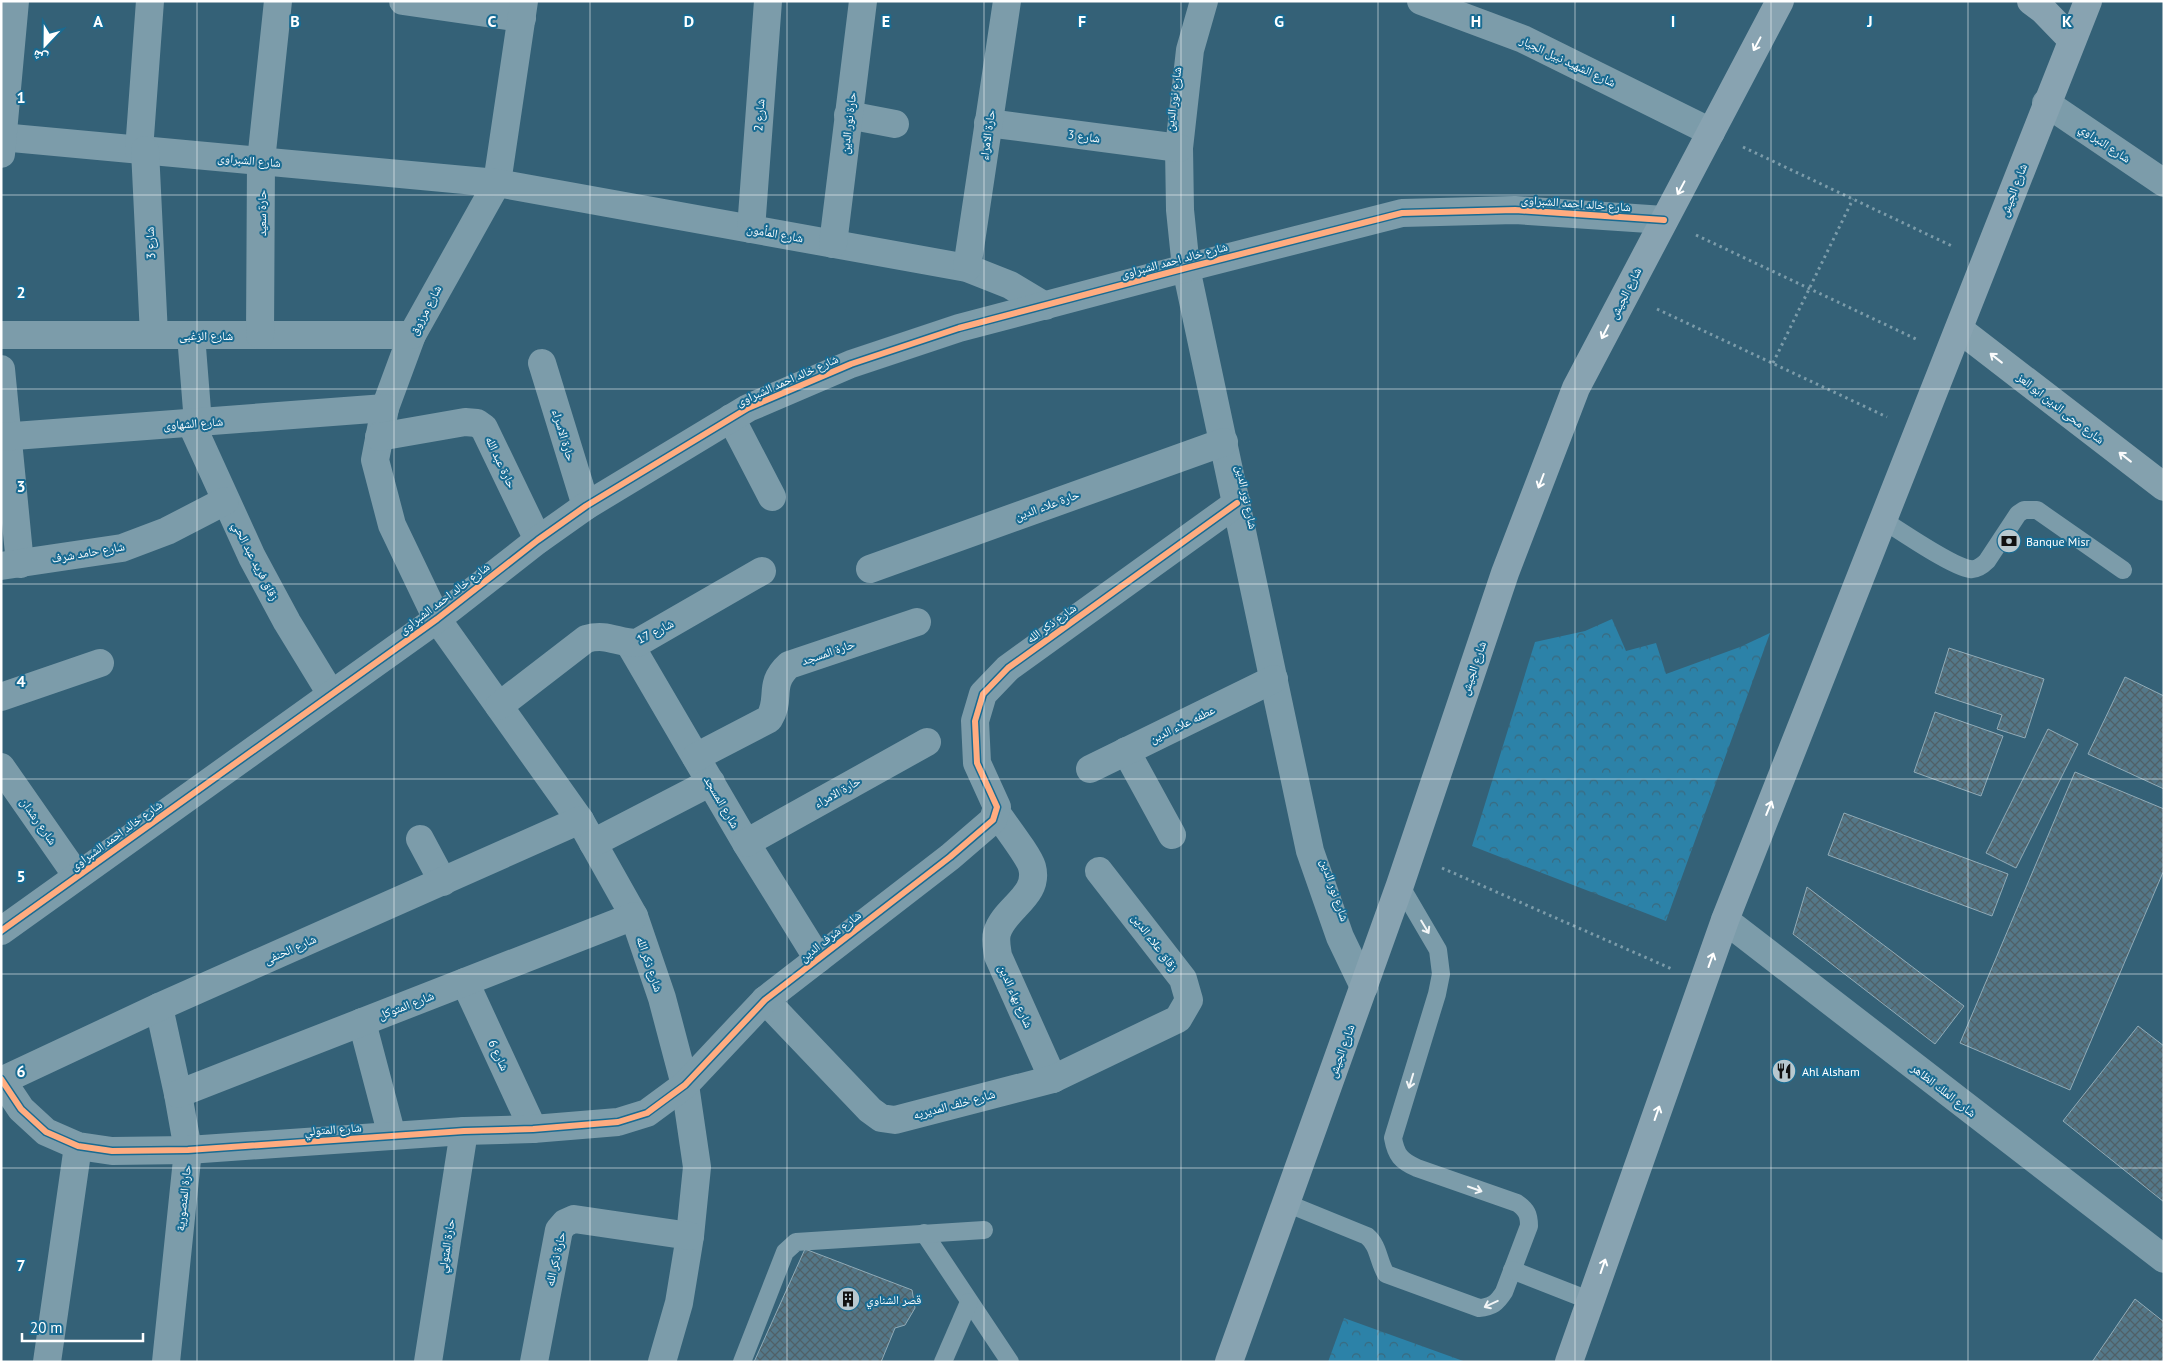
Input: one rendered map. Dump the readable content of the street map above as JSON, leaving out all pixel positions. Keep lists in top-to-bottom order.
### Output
{
  "streets": {
    "main road": ["شارع الجيش", "شارع محى الدين ابو العز"],
    "street": [
      "شارع الشهيد نبيل الجيار",
      "شارع نور الدين",
      "شارع 2",
      "حارة نور الدين",
      "حارة الامراء",
      "شارع 3",
      "شارع النبراوي",
      "شارع الشبراوى",
      "شارع خالد احمد الشبراوى",
      "حارة سعيد",
      "شارع المأمون",
      "شارع مرزوق",
      "شارع الزغبى",
      "شارع الشهاوى",
      "حارة الاسراء",
      "حارة عبد الله",
      "حارة علاء الدين",
      "شارع حامد شرف",
      "زقاق فريد عبد الحي",
      "شارع ذكر الله",
      "شارع 17",
      "حارة المسجد",
      "عطفه علاء الدين",
      "شارع المسجد",
      "شارع رشدان",
      "شارع شرف الدين",
      "زقاق علاء الدين",
      "شارع الحنفى",
      "شارع بهاء الدين",
      "شارع المتوكل",
      "شارع 6",
      "شارع الملك الظاهر",
      "شارع خلف المديريه",
      "شارع المتولي",
      "حارة المنصورية",
      "حارة المتولي",
      "حارة ذكر الله"
    ]
  },
  "crossings": [
    ["شارع الشهيد نبيل الجيار", "شارع الجيش"],
    ["شارع نور الدين", "شارع 3"],
    ["شارع نور الدين", "شارع الجيش"],
    ["شارع نور الدين", "شارع خالد احمد الشبراوى"],
    ["شارع نور الدين", "حارة علاء الدين"],
    ["شارع نور الدين", "شارع ذكر الله"],
    ["شارع نور الدين", "عطفه علاء الدين"],
    ["شارع 2", "شارع المأمون"],
    ["حارة نور الدين", "شارع المأمون"],
    ["حارة الامراء", "شارع 3"],
    ["حارة الامراء", "شارع المأمون"],
    ["حارة الامراء", "شارع المسجد"],
    ["شارع 3", "شارع الشبراوى"],
    ["شارع 3", "شارع الزغبى"],
    ["شارع النبراوي", "شارع الجيش"],
    ["شارع الشبراوى", "حارة سعيد"],
    ["شارع الشبراوى", "شارع المأمون"],
    ["شارع الشبراوى", "شارع مرزوق"],
    ["شارع الجيش", "شارع خالد احمد الشبراوى"],
    ["شارع الجيش", "شارع محى الدين ابو العز"],
    ["شارع الجيش", "شارع الملك الظاهر"],
    ["شارع خالد احمد الشبراوى", "شارع المأمون"],
    ["شارع خالد احمد الشبراوى", "شارع مرزوق"],
    ["شارع خالد احمد الشبراوى", "حارة الاسراء"],
    ["شارع خالد احمد الشبراوى", "حارة عبد الله"],
    ["شارع خالد احمد الشبراوى", "زقاق فريد عبد الحي"],
    ["شارع خالد احمد الشبراوى", "شارع ذكر الله"],
    ["شارع خالد احمد الشبراوى", "شارع رشدان"],
    ["حارة سعيد", "شارع الزغبى"],
    ["شارع المأمون", "شارع مرزوق"],
    ["شارع مرزوق", "شارع الزغبى"],
    ["شارع مرزوق", "شارع الشهاوى"],
    ["شارع مرزوق", "حارة عبد الله"],
    ["شارع مرزوق", "شارع ذكر الله"],
    ["شارع الزغبى", "زقاق فريد عبد الحي"],
    ["شارع الشهاوى", "زقاق فريد عبد الحي"],
    ["شارع حامد شرف", "زقاق فريد عبد الحي"],
    ["شارع ذكر الله", "شارع 17"],
    ["شارع ذكر الله", "شارع شرف الدين"],
    ["شارع ذكر الله", "شارع الحنفى"],
    ["شارع ذكر الله", "شارع بهاء الدين"],
    ["شارع ذكر الله", "شارع المتوكل"],
    ["شارع ذكر الله", "شارع المتولي"],
    ["شارع ذكر الله", "حارة ذكر الله"],
    ["شارع 17", "شارع المسجد"],
    ["حارة المسجد", "شارع المسجد"],
    ["شارع المسجد", "شارع شرف الدين"],
    ["شارع المسجد", "شارع الحنفى"],
    ["شارع شرف الدين", "شارع بهاء الدين"],
    ["شارع شرف الدين", "شارع خلف المديريه"],
    ["شارع شرف الدين", "شارع المتولي"],
    ["زقاق علاء الدين", "شارع خلف المديريه"],
    ["شارع الحنفى", "شارع المتولي"],
    ["شارع الحنفى", "حارة المنصورية"],
    ["شارع بهاء الدين", "شارع خلف المديريه"],
    ["شارع المتوكل", "شارع 6"],
    ["شارع المتوكل", "حارة المنصورية"],
    ["شارع 6", "شارع المتولي"],
    ["شارع المتولي", "حارة المنصورية"],
    ["شارع المتولي", "حارة المتولي"]
  ],
  "one_way": ["شارع محى الدين ابو العز"],
  "places": {
    "bank": ["Banque Misr"],
    "restaurant": ["Ahl Alsham"],
    "building": ["قصر الشناوي"]
  },
  "scale_bar": "20 m",
  "north": "bottom",
  "grid": {
    "columns": [
      "A",
      "B",
      "C",
      "D",
      "E",
      "F",
      "G",
      "H",
      "I",
      "J",
      "K"
    ],
    "rows": [
      "1",
      "2",
      "3",
      "4",
      "5",
      "6",
      "7"
    ]
  }
}
